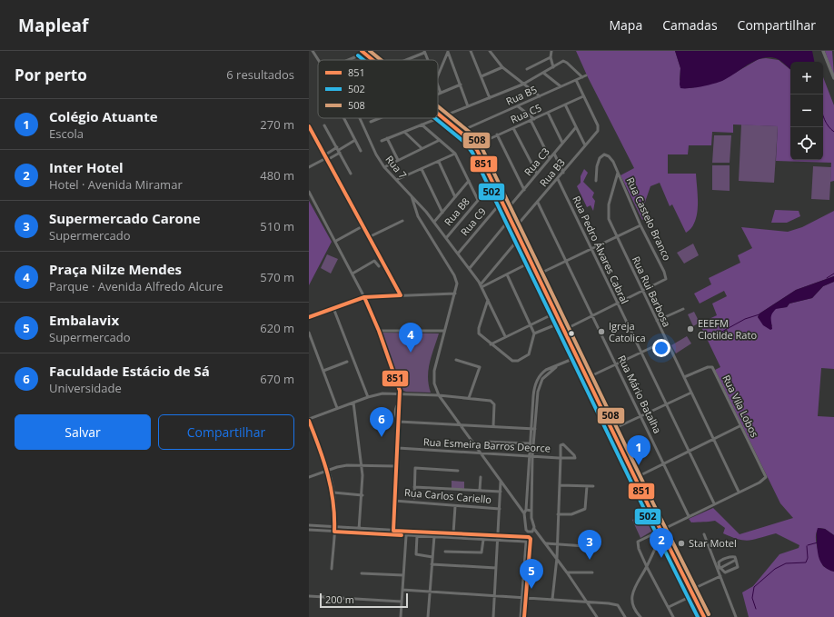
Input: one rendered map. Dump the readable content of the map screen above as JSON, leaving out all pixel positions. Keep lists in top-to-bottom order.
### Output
{
  "streets": {
    "street": [
      "Rua B5",
      "Rua C5",
      "Rua C3",
      "Rua 7",
      "Rua B3",
      "Rua B8",
      "Rua Castelo Branco",
      "Rua C9",
      "Rua Pedro Álvares Cabral",
      "Rua Rui Barbosa",
      "Rua Mário Batalha",
      "Rua Vila Lobos",
      "Rua Esmeira Barros Deorce",
      "Rua Carlos Cariello"
    ]
  },
  "crossings": [
    ["Rua C5", "Rua B3"],
    ["Rua 7", "Rua B8"],
    ["Rua 7", "Rua C9"],
    ["Rua B3", "Rua Pedro Álvares Cabral"],
    ["Rua B3", "Rua Mário Batalha"],
    ["Rua Castelo Branco", "Rua Rui Barbosa"],
    ["Rua Rui Barbosa", "Rua Vila Lobos"]
  ],
  "places": ["EEEFM Clotilde Rato", "Igreja Catolica", "Star Motel"],
  "lines": ["transit line 851", "transit line 508", "transit line 502"],
  "legend": ["851", "502", "508"],
  "scale_bar": "200 m",
  "page": {
    "header": "Mapleaf",
    "nav": ["Mapa", "Camadas", "Compartilhar"],
    "heading": ["Por perto", "6 resultados"],
    "map_buttons": ["+", "−"],
    "list": [
      {
        "mark": "1",
        "name": "Colégio Atuante",
        "note": "Escola",
        "value": "270 m"
      },
      {
        "mark": "2",
        "name": "Inter Hotel",
        "note": "Hotel · Avenida Miramar",
        "value": "480 m"
      },
      {
        "mark": "3",
        "name": "Supermercado Carone",
        "note": "Supermercado",
        "value": "510 m"
      },
      {
        "mark": "4",
        "name": "Praça Nilze Mendes",
        "note": "Parque · Avenida Alfredo Alcure",
        "value": "570 m"
      },
      {
        "mark": "5",
        "name": "Embalavix",
        "note": "Supermercado",
        "value": "620 m"
      },
      {
        "mark": "6",
        "name": "Faculdade Estácio de Sá",
        "note": "Universidade",
        "value": "670 m"
      }
    ],
    "pins": [
      "4",
      "6",
      "1",
      "2",
      "3",
      "5"
    ],
    "buttons": ["Salvar", "Compartilhar"],
    "scale": "200 m"
  }
}
